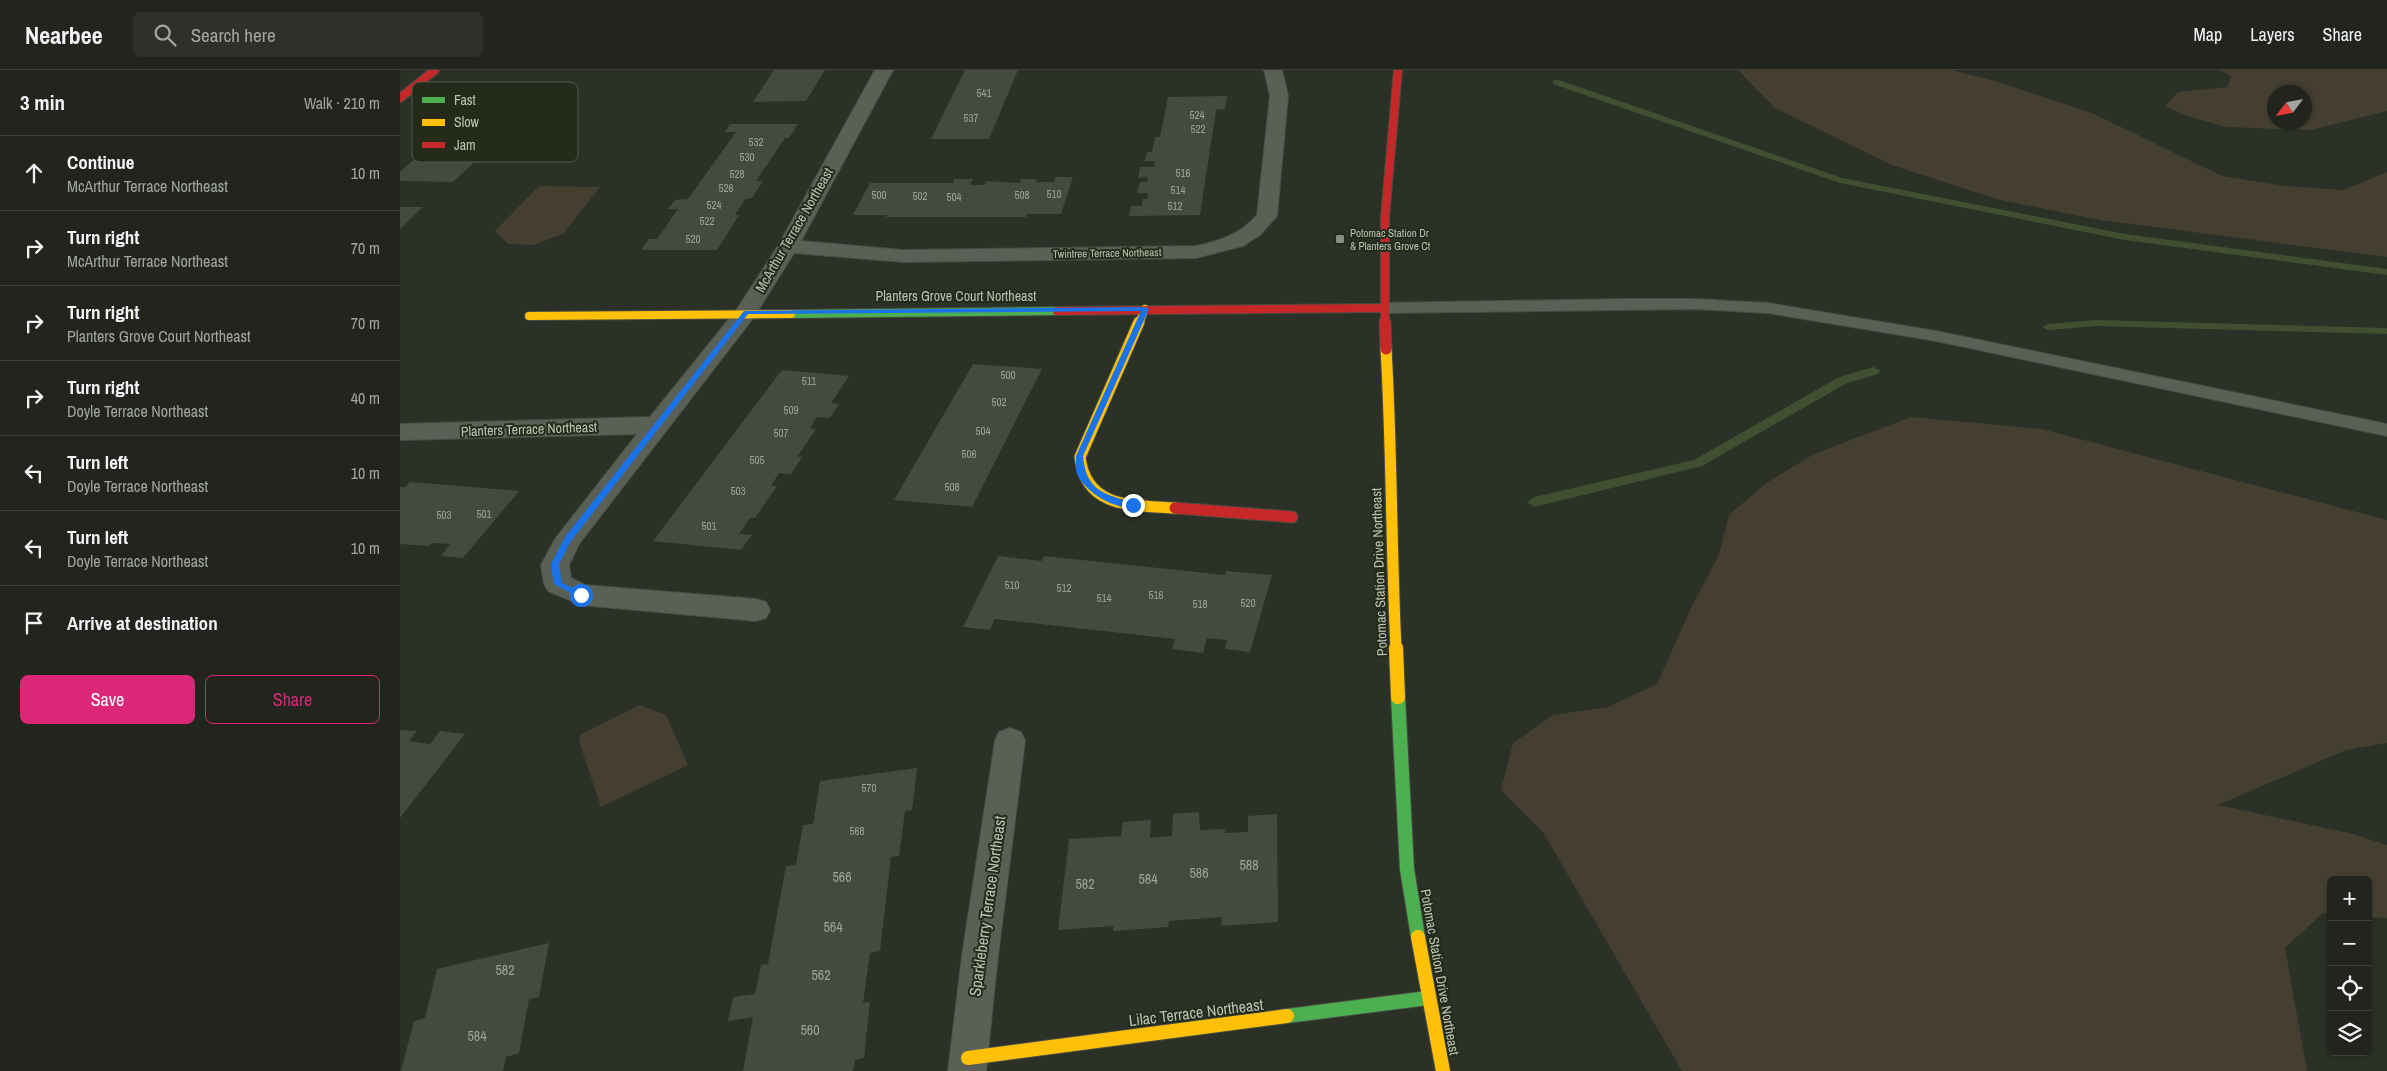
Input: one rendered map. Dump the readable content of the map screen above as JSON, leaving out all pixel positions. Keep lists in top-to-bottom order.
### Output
{
  "streets": {
    "street": [
      "McArthur Terrace Northeast",
      "Twintree Terrace Northeast",
      "Planters Grove Court Northeast",
      "Planters Terrace Northeast",
      "Potomac Station Drive Northeast",
      "Sparkleberry Terrace Northeast",
      "Lilac Terrace Northeast"
    ]
  },
  "crossings": [
    ["McArthur Terrace Northeast", "Twintree Terrace Northeast"],
    ["McArthur Terrace Northeast", "Planters Grove Court Northeast"],
    ["McArthur Terrace Northeast", "Planters Terrace Northeast"],
    ["Planters Grove Court Northeast", "Potomac Station Drive Northeast"],
    ["Potomac Station Drive Northeast", "Lilac Terrace Northeast"],
    ["Sparkleberry Terrace Northeast", "Lilac Terrace Northeast"]
  ],
  "places": {
    "transit": ["Potomac Station Dr & Planters Grove Ct"]
  },
  "house_numbers": [
    "541",
    "524",
    "537",
    "522",
    "532",
    "530",
    "516",
    "528",
    "526",
    "514",
    "510",
    "500",
    "508",
    "502",
    "504",
    "524",
    "512",
    "522",
    "520",
    "500",
    "511",
    "502",
    "509",
    "504",
    "507",
    "506",
    "505",
    "508",
    "503",
    "501",
    "503",
    "501",
    "510",
    "512",
    "516",
    "514",
    "520",
    "518",
    "570",
    "568",
    "588",
    "586",
    "566",
    "584",
    "582",
    "564",
    "582",
    "562",
    "560",
    "584"
  ],
  "legend": ["Fast", "Slow", "Jam"],
  "north": "bottom left",
  "page": {
    "header": "Nearbee",
    "search": "Search here",
    "nav": ["Map", "Layers", "Share"],
    "heading": ["3 min", "Walk · 210 m"],
    "list": [
      ["Continue", "McArthur Terrace Northeast", "10 m"],
      ["Turn right", "McArthur Terrace Northeast", "70 m"],
      ["Turn right", "Planters Grove Court Northeast", "70 m"],
      ["Turn right", "Doyle Terrace Northeast", "40 m"],
      ["Turn left", "Doyle Terrace Northeast", "10 m"],
      ["Turn left", "Doyle Terrace Northeast", "10 m"],
      "Arrive at destination"
    ],
    "buttons": ["Save", "Share"],
    "map_buttons": ["+", "−"]
  }
}
